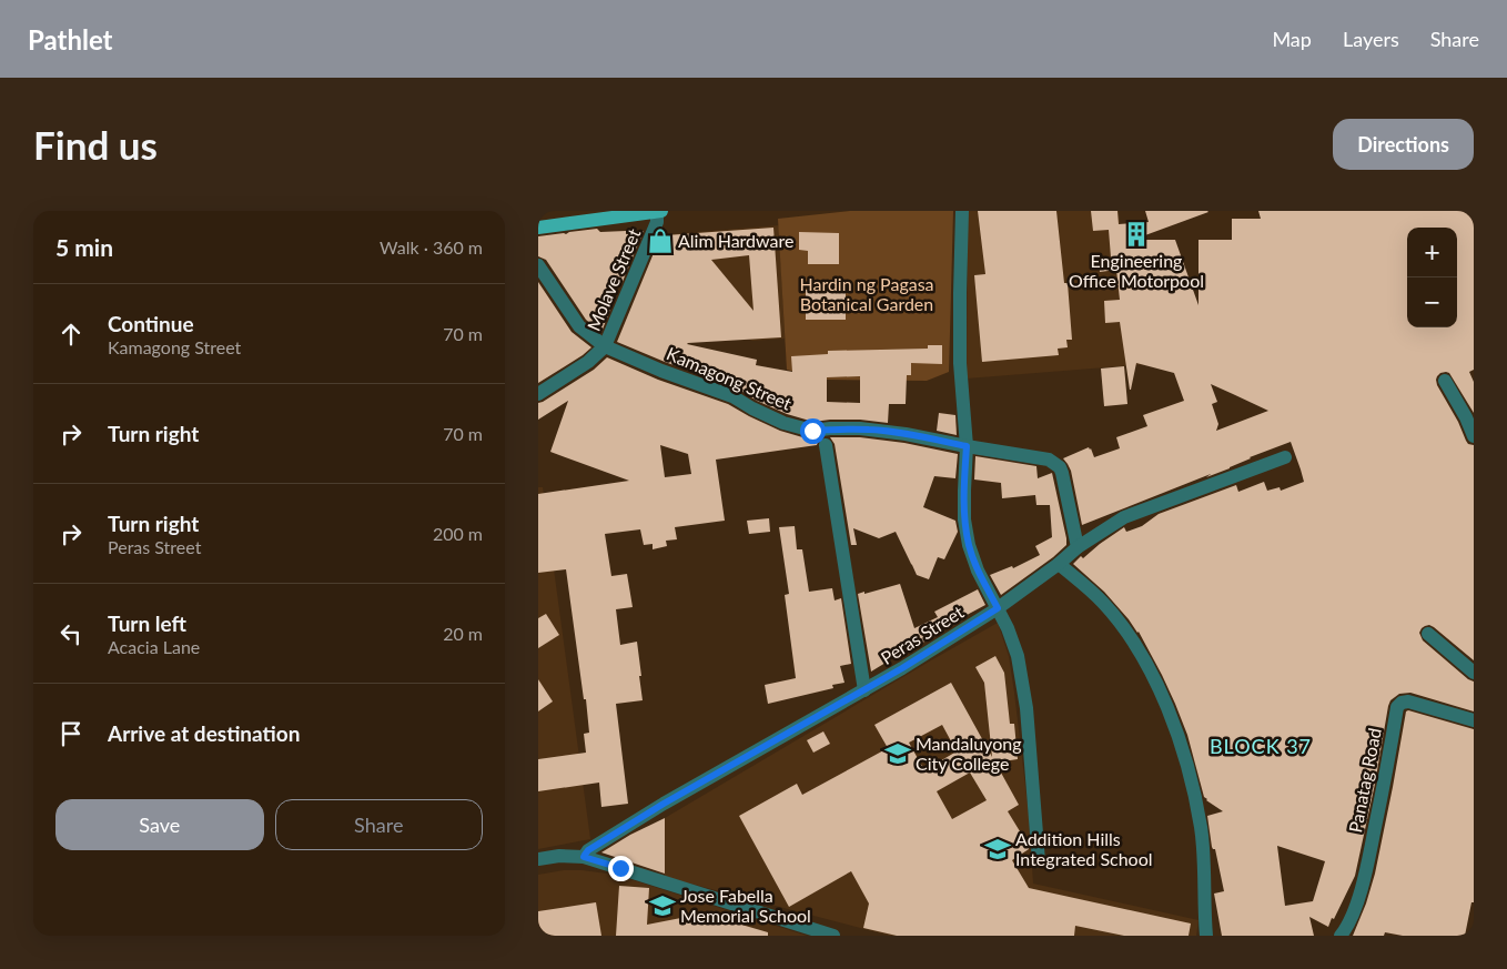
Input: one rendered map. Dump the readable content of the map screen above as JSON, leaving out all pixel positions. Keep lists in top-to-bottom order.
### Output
{
  "streets": {
    "street": [
      "Molave Street",
      "Kamagong Street",
      "Peras Street",
      "Panatag Road"
    ]
  },
  "crossings": [
    ["Molave Street", "Kamagong Street"],
    ["Kamagong Street", "Peras Street"]
  ],
  "districts": ["BLOCK 37"],
  "parks": ["Hardin ng Pagasa Botanical Garden"],
  "places": {
    "building": ["Engineering Office Motorpool"],
    "shop": ["Alim Hardware"],
    "school or university": ["Mandaluyong City College", "Addition Hills Integrated School", "Jose Fabella Memorial School"]
  },
  "page": {
    "header": "Pathlet",
    "nav": ["Map", "Layers", "Share"],
    "buttons": [
      "Directions",
      ["Save", "Share"]
    ],
    "title": "Find us",
    "heading": ["5 min", "Walk · 360 m"],
    "map_buttons": ["+", "−"],
    "list": [
      ["Continue", "Kamagong Street", "70 m"],
      ["Turn right", "70 m"],
      ["Turn right", "Peras Street", "200 m"],
      ["Turn left", "Acacia Lane", "20 m"],
      "Arrive at destination"
    ]
  }
}
